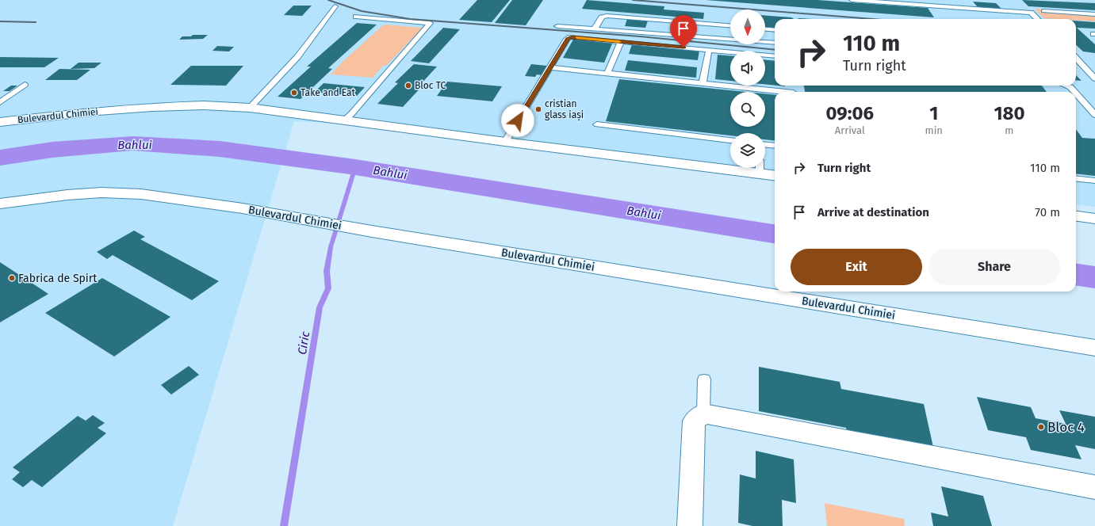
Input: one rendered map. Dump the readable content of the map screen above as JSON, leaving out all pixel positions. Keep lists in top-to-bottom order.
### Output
{
  "streets": {
    "street": ["Bulevardul Chimiei"]
  },
  "water": ["Bahlui", "Ciric"],
  "places": [
    "Bloc TC",
    "Take and Eat",
    "cristian glass iași",
    "Fabrica de Spirt",
    "Bloc 4"
  ],
  "north": "bottom",
  "page": {
    "turn": ["110 m", "Turn right"],
    "eta": [
      "09:06",
      "Arrival",
      "1",
      "min",
      "180",
      "m"
    ],
    "list": [
      {
        "name": "Turn right",
        "value": "110 m"
      },
      {
        "name": "Arrive at destination",
        "value": "70 m"
      }
    ],
    "buttons": ["Exit", "Share"]
  }
}
